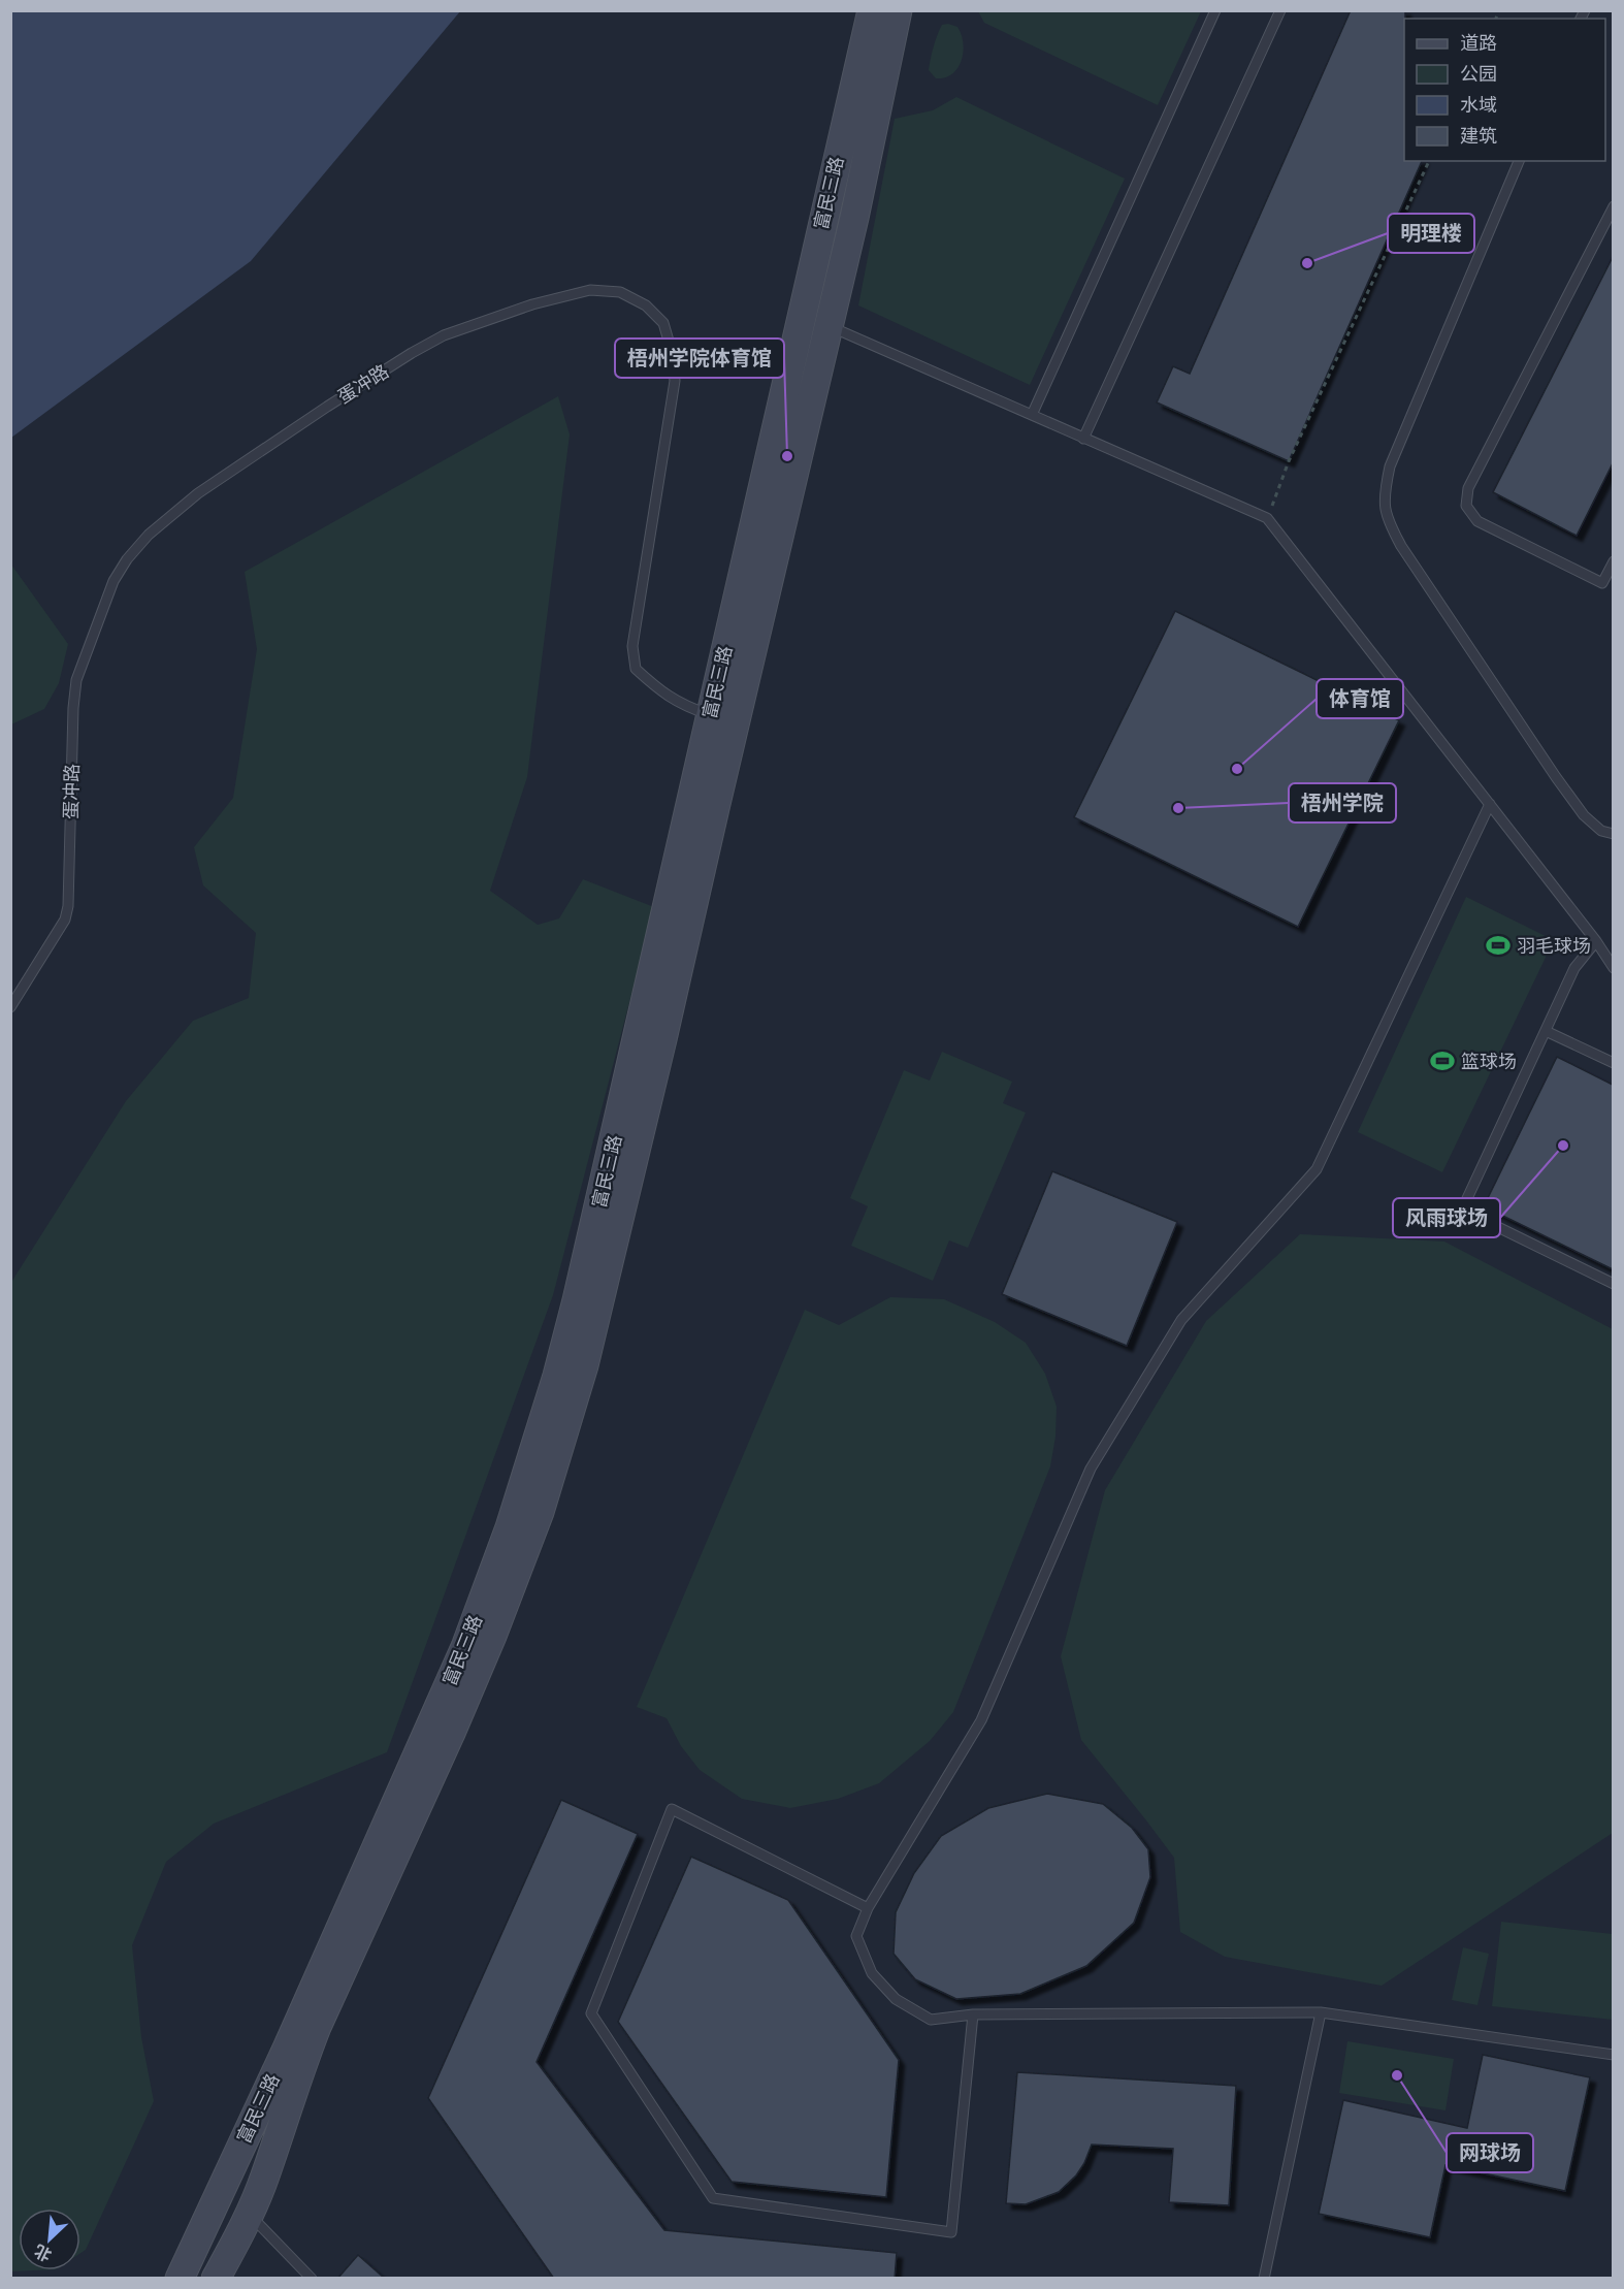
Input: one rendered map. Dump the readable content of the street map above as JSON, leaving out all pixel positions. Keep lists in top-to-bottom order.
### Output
{
  "streets": {
    "main road": ["富民三路"],
    "lane": ["蛋冲路"]
  },
  "crossings": [
    ["富民三路", "蛋冲路"]
  ],
  "places": {
    "other": [
      "明理楼",
      "梧州学院体育馆",
      "体育馆",
      "梧州学院",
      "风雨球场",
      "网球场"
    ],
    "sports": ["羽毛球场", "篮球场"]
  },
  "legend": [
    "道路",
    "公园",
    "水域",
    "建筑"
  ],
  "north": "bottom left"
}
